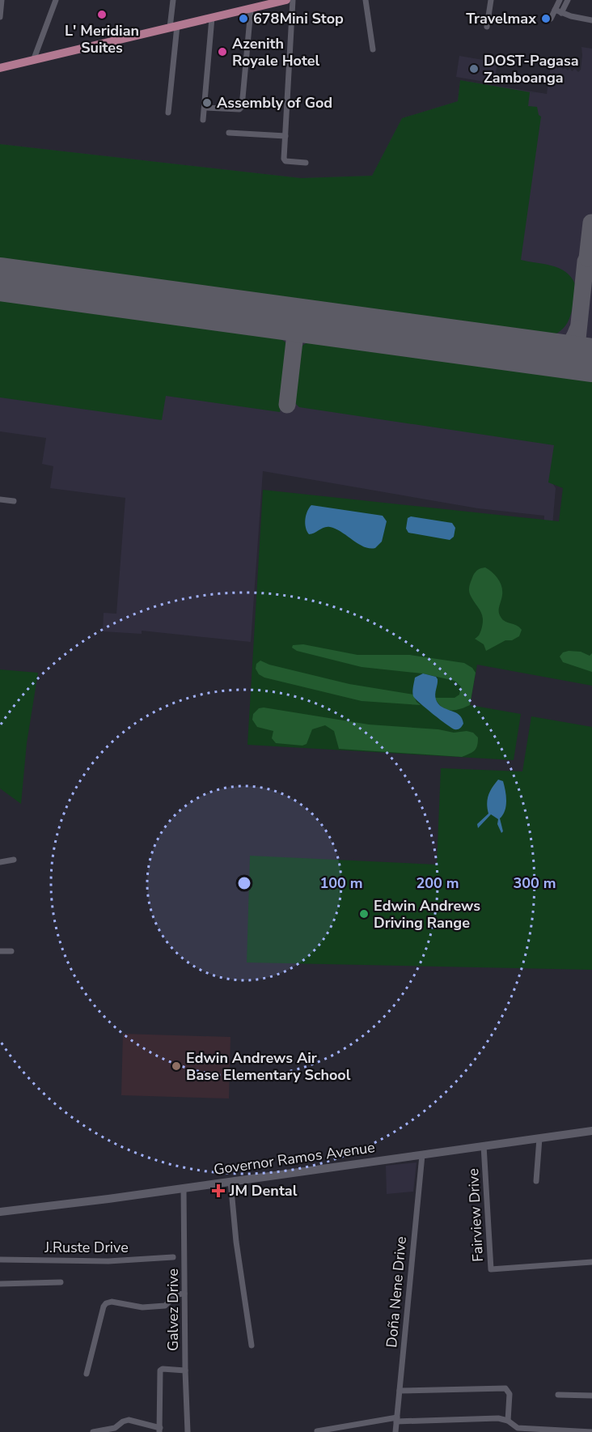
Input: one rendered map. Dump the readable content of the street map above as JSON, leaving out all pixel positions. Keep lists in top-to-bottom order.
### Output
{
  "streets": {
    "main road": ["Governor Ramos Avenue"],
    "street": [
      "Fairview Drive",
      "J.Ruste Drive",
      "Doña Nene Drive",
      "Galvez Drive"
    ]
  },
  "crossings": [
    ["Governor Ramos Avenue", "Fairview Drive"],
    ["Governor Ramos Avenue", "Doña Nene Drive"],
    ["Governor Ramos Avenue", "Galvez Drive"]
  ],
  "places": {
    "other": [
      "L' Meridian Suites",
      "678Mini Stop",
      "Travelmax",
      "Azenith Royale Hotel",
      "DOST-Pagasa Zamboanga",
      "Assembly of God",
      "Edwin Andrews Driving Range",
      "Edwin Andrews Air Base Elementary School"
    ],
    "health": ["JM Dental"]
  },
  "rings": ["100 m", "200 m", "300 m"]
}
